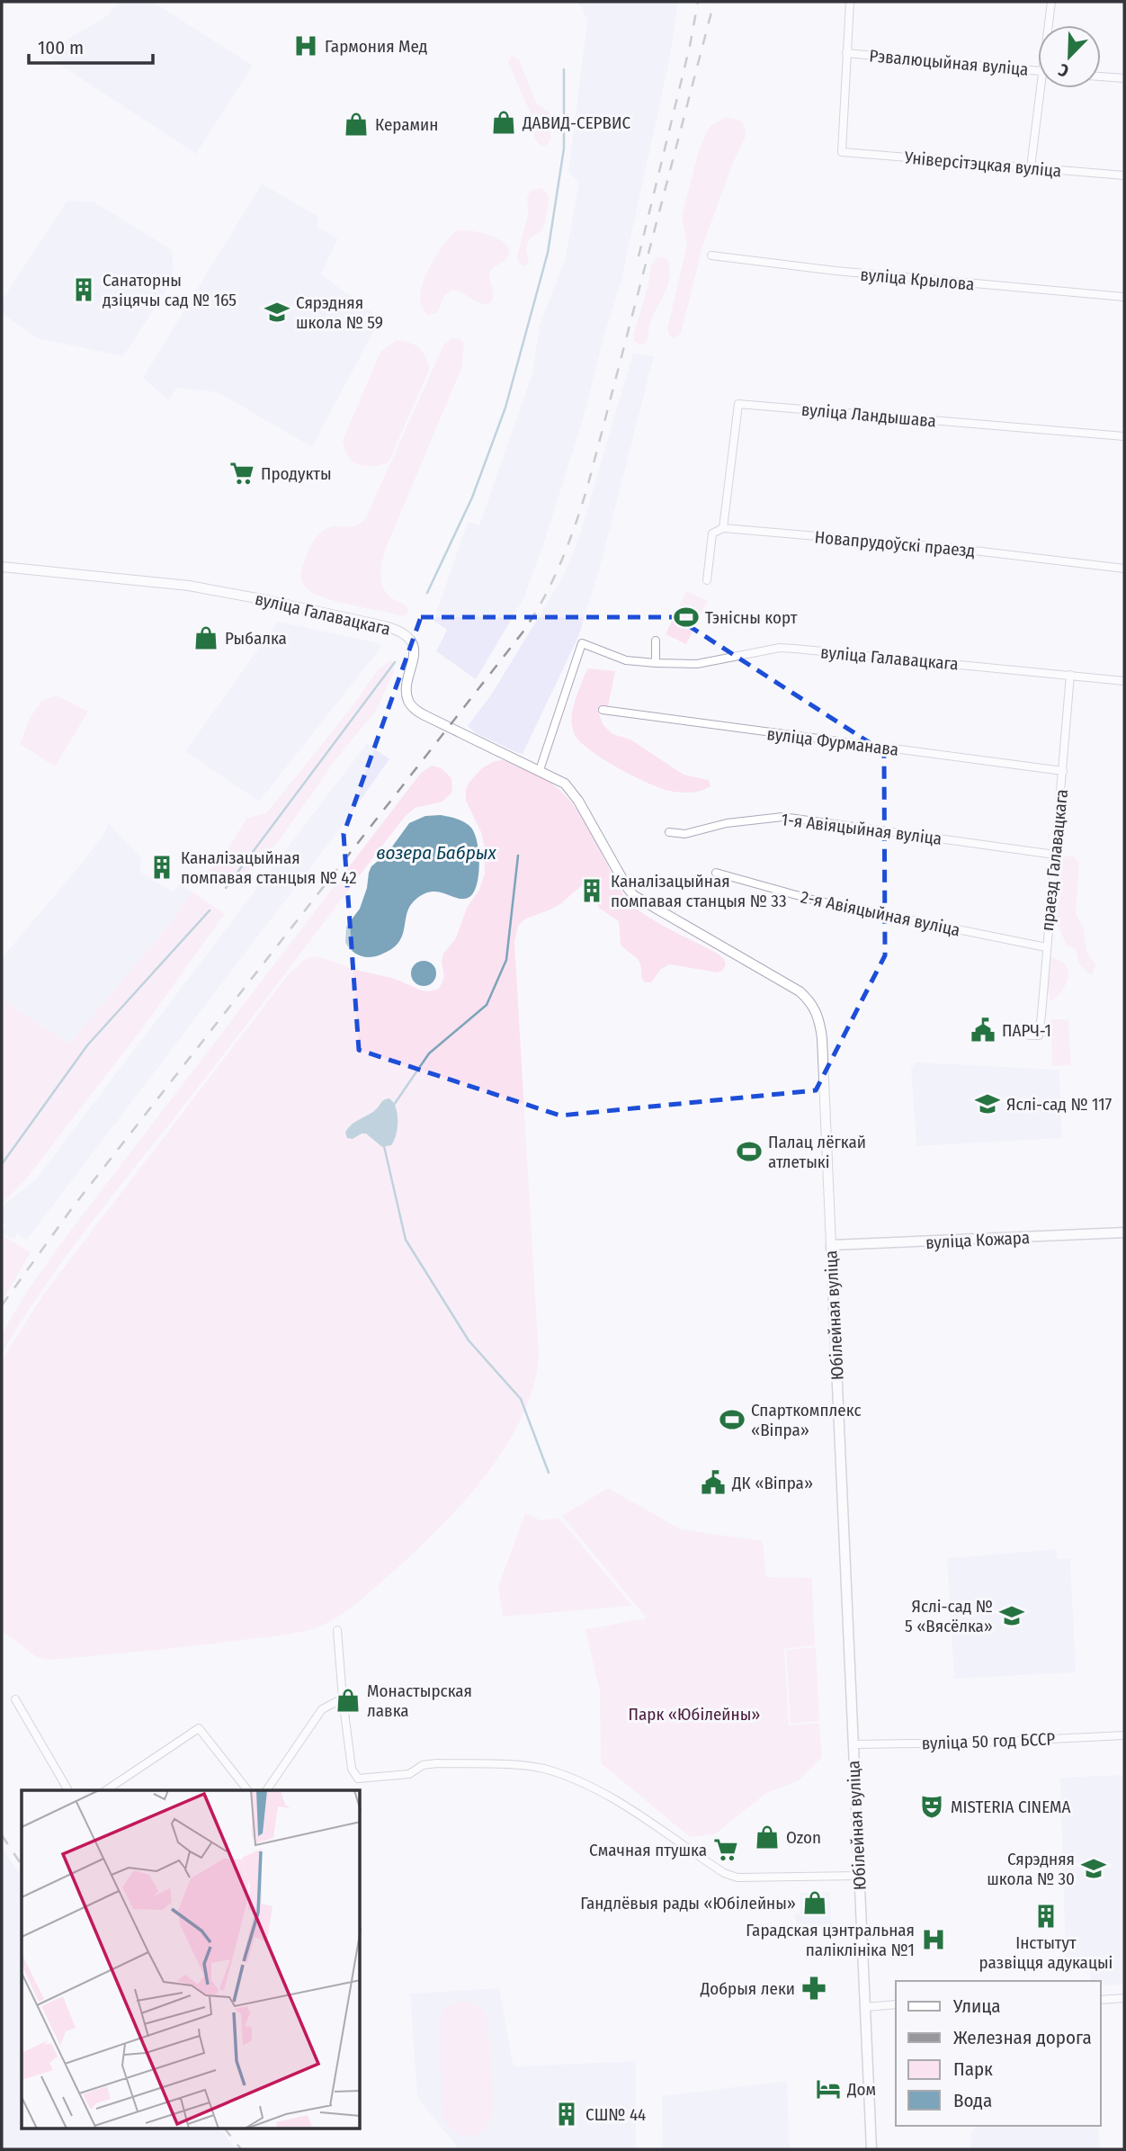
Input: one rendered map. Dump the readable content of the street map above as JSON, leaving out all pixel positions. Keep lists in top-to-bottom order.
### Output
{
  "streets": {
    "main road": ["вуліца Кожара", "Юбілейная вуліца"],
    "street": [
      "Рэвалюцыйная вуліца",
      "Універсітэцкая вуліца",
      "вуліца Крылова",
      "вуліца Ландышава",
      "Новапрудоўскі праезд",
      "вуліца Галавацкага",
      "вуліца Фурманава",
      "1-я Авіяцыйная вуліца",
      "праезд Галавацкага",
      "2-я Авіяцыйная вуліца",
      "вуліца 50 год БССР"
    ]
  },
  "crossings": [
    ["Рэвалюцыйная вуліца", "Універсітэцкая вуліца"],
    ["вуліца Ландышава", "Новапрудоўскі праезд"],
    ["вуліца Галавацкага", "праезд Галавацкага"],
    ["вуліца Галавацкага", "Юбілейная вуліца"],
    ["вуліца Фурманава", "праезд Галавацкага"],
    ["1-я Авіяцыйная вуліца", "праезд Галавацкага"],
    ["праезд Галавацкага", "2-я Авіяцыйная вуліца"],
    ["вуліца Кожара", "Юбілейная вуліца"],
    ["Юбілейная вуліца", "вуліца 50 год БССР"]
  ],
  "water": ["возера Бабрых"],
  "parks": ["Парк «Юбілейны»"],
  "places": {
    "hospital": ["Гармония Мед", "Гарадская цэнтральная паліклініка №1"],
    "shop": [
      "ДАВИД-СЕРВИС",
      "Керамин",
      "Рыбалка",
      "Монастырская лавка",
      "Ozon",
      "Гандлёвыя рады «Юбілейны»"
    ],
    "building": [
      "Санаторны дзіцячы сад № 165",
      "Каналізацыйная помпавая станцыя № 42",
      "Каналізацыйная помпавая станцыя № 33",
      "Інстытут развіцця адукацыі",
      "СШ№ 44"
    ],
    "school or university": [
      "Сярэдняя школа № 59",
      "Яслі-сад № 117",
      "Яслі-сад № 5 «Вясёлка»",
      "Сярэдняя школа № 30"
    ],
    "supermarket": ["Продукты", "Смачная птушка"],
    "sports": ["Тэнісны корт", "Палац лёгкай атлетыкі", "Спарткомплекс «Віпра»"],
    "public building": ["ПАРЧ-1", "ДК «Віпра»"],
    "theatre": ["MISTERIA CINEMA"],
    "pharmacy": ["Добрыя леки"],
    "hotel": ["Дом"]
  },
  "legend": [
    "Улица",
    "Железная дорога",
    "Парк",
    "Вода"
  ],
  "scale_bar": "100 m",
  "north": "bottom left"
}
